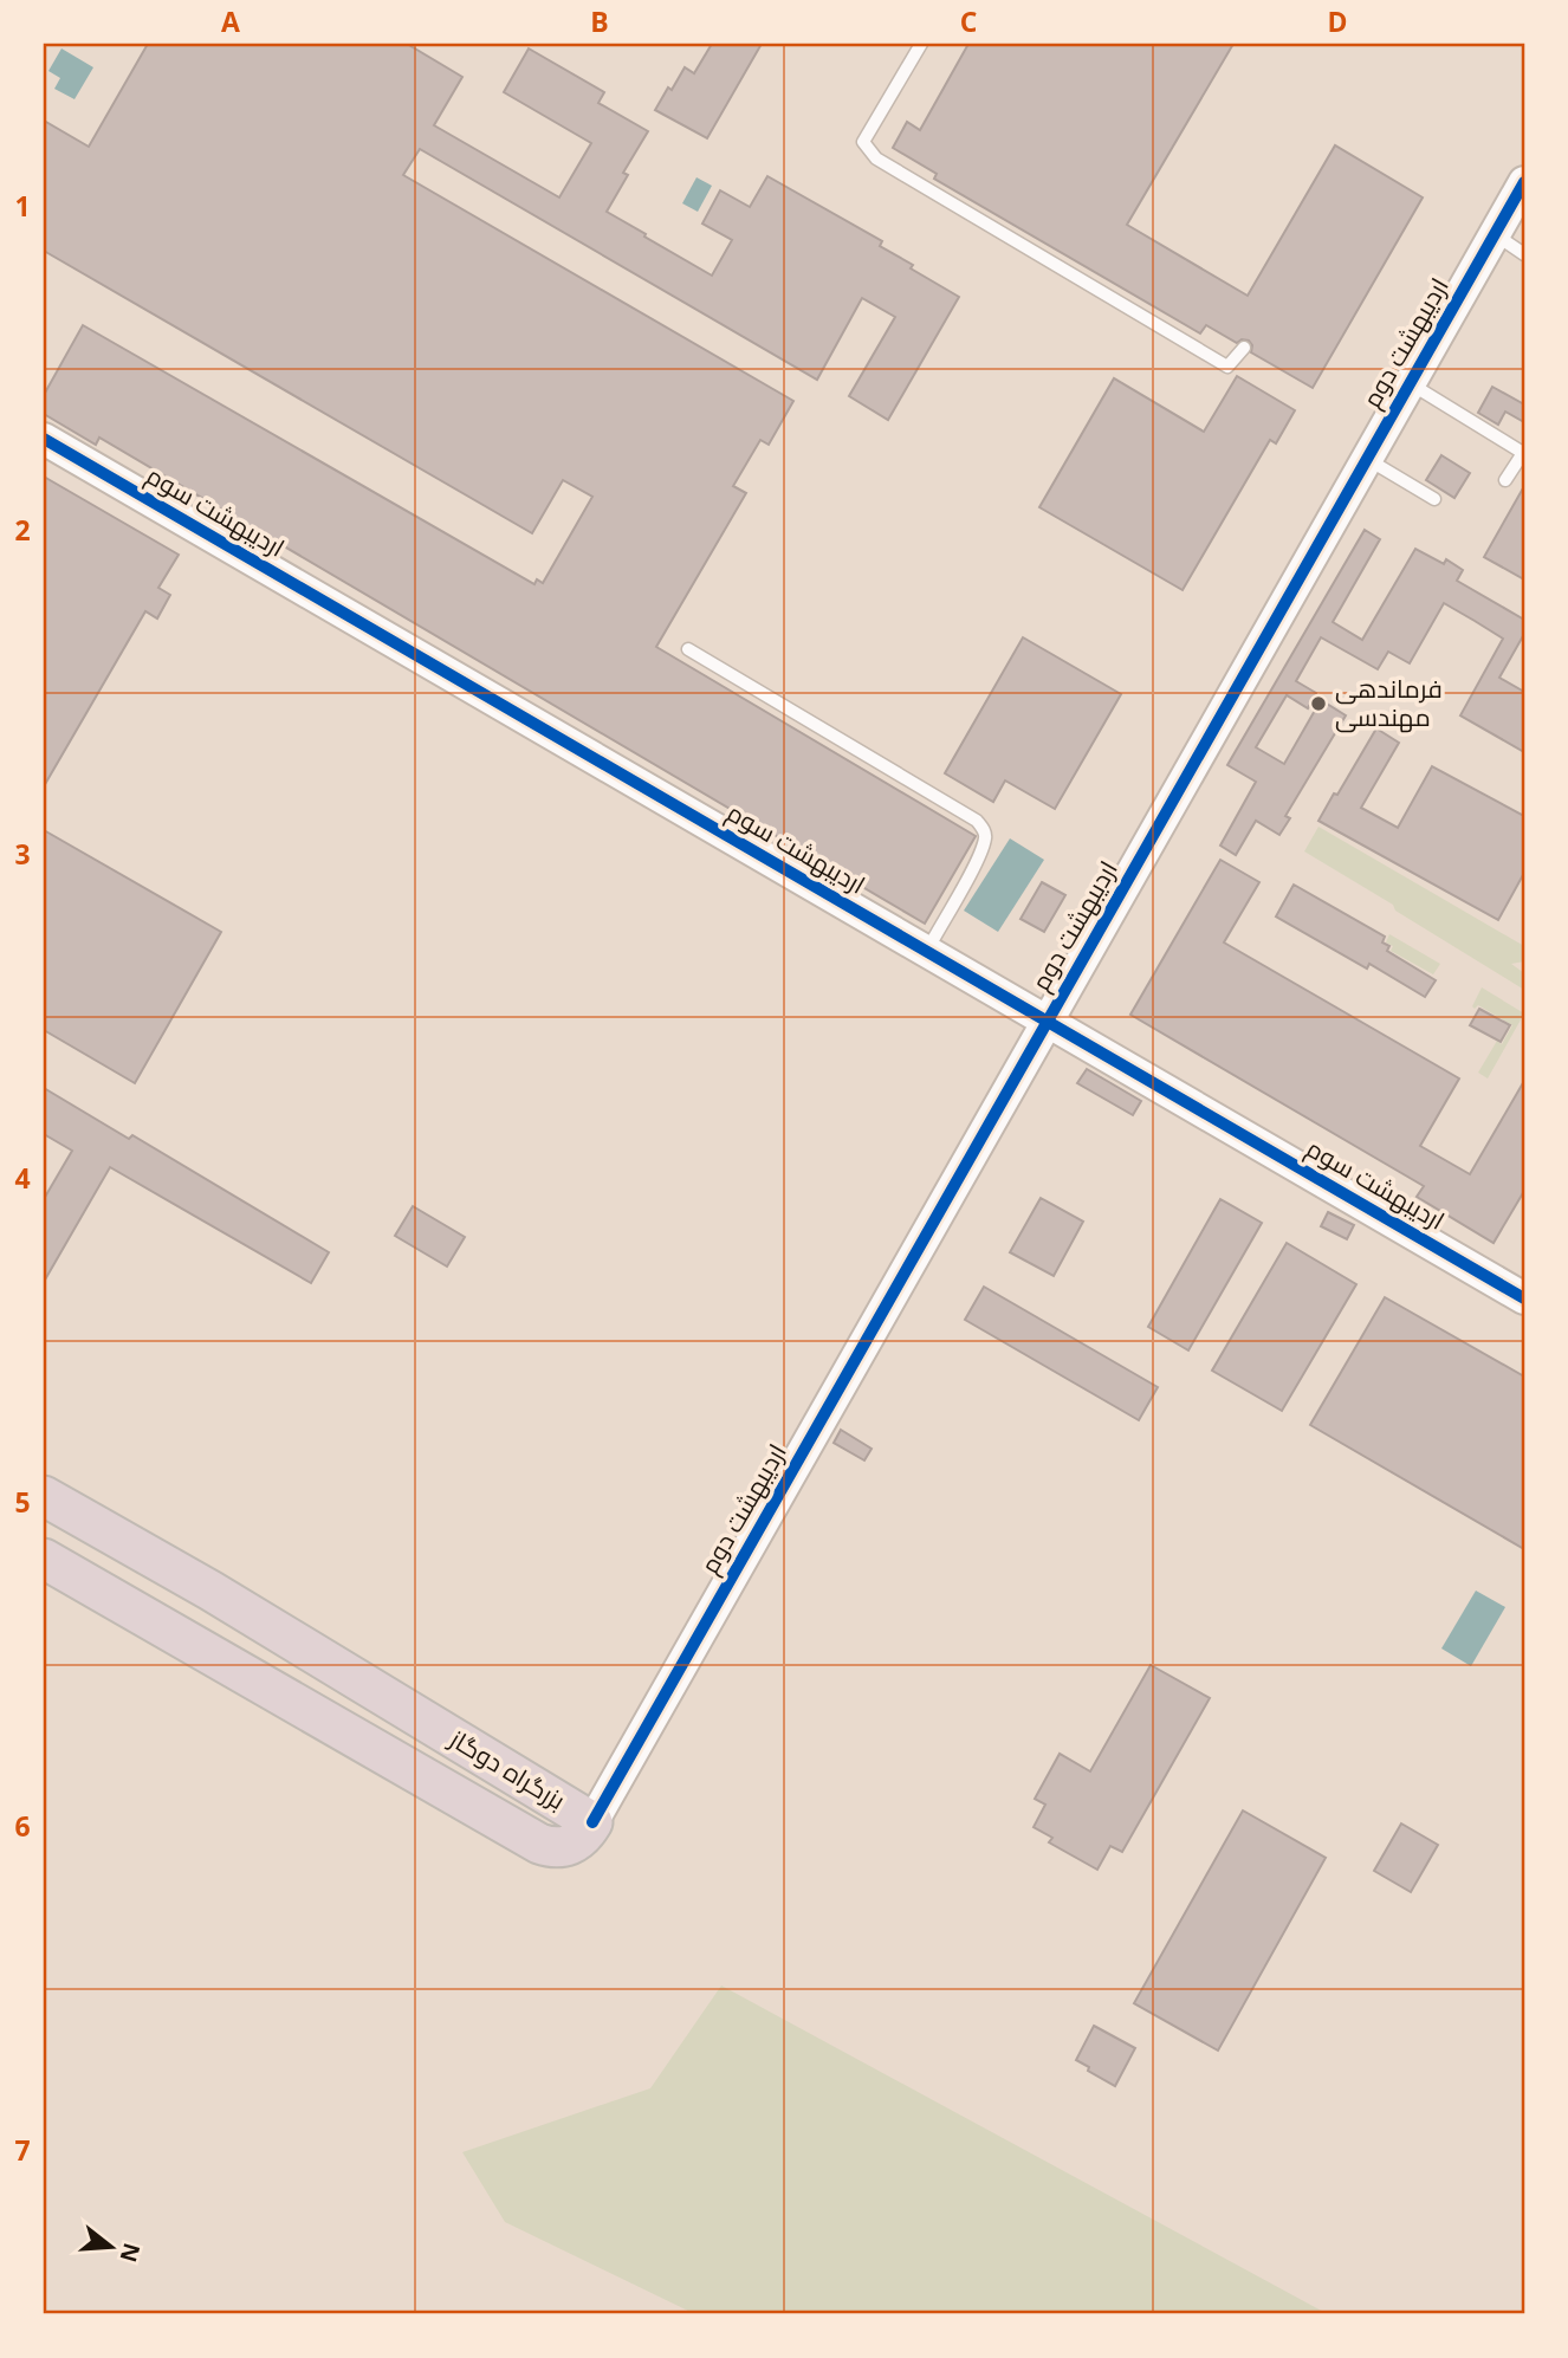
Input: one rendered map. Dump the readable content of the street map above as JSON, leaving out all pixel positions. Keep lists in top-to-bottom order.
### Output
{
  "streets": {
    "highway": ["بزرگراه دوگاز"],
    "street": ["اردیبهشت دوم", "اردیبهشت سوم"]
  },
  "crossings": [
    ["اردیبهشت دوم", "اردیبهشت سوم"],
    ["اردیبهشت دوم", "بزرگراه دوگاز"]
  ],
  "places": ["فرماندهی مهندسی"],
  "north": "right",
  "grid": {
    "columns": [
      "A",
      "B",
      "C",
      "D"
    ],
    "rows": [
      "1",
      "2",
      "3",
      "4",
      "5",
      "6",
      "7"
    ]
  }
}
